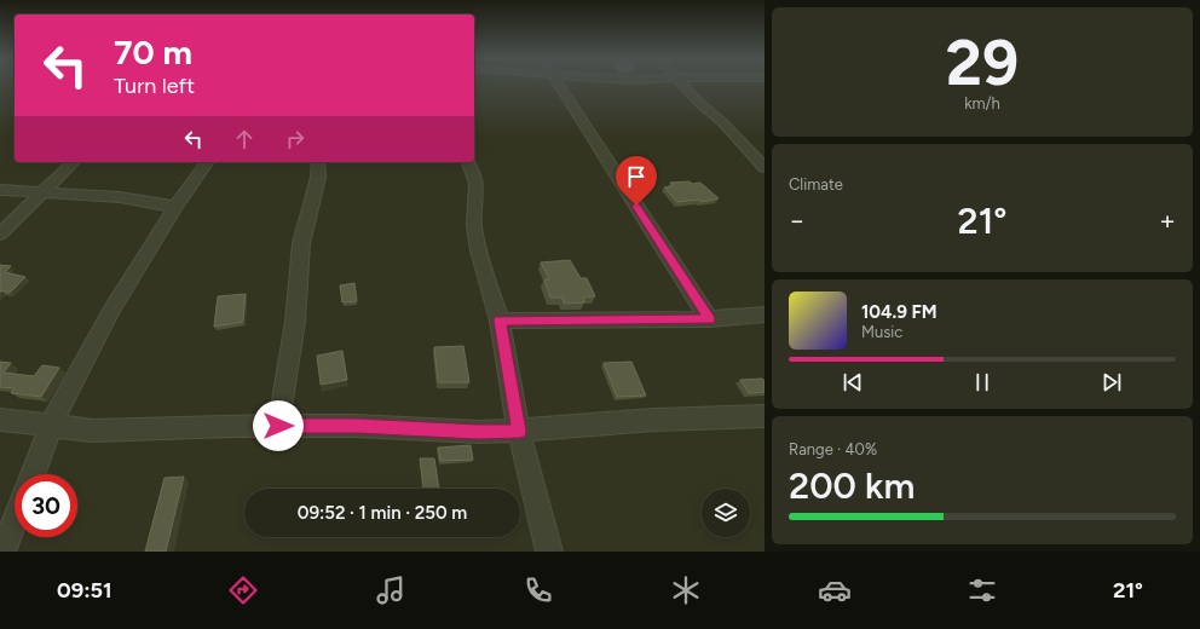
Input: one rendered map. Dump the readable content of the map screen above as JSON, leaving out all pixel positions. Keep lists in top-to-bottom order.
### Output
{
  "page": {
    "tile": [
      ["29", "km/h"],
      "Climate",
      ["Range · 40%", "200 km"]
    ],
    "turn": ["70 m", "Turn left"],
    "heat": ["−", "21°", "+"],
    "song": ["104.9 FM", "Music"],
    "limit": "30",
    "trip": "09:52 · 1 min · 250 m",
    "tabs": ["09:51", "21°"]
  }
}
